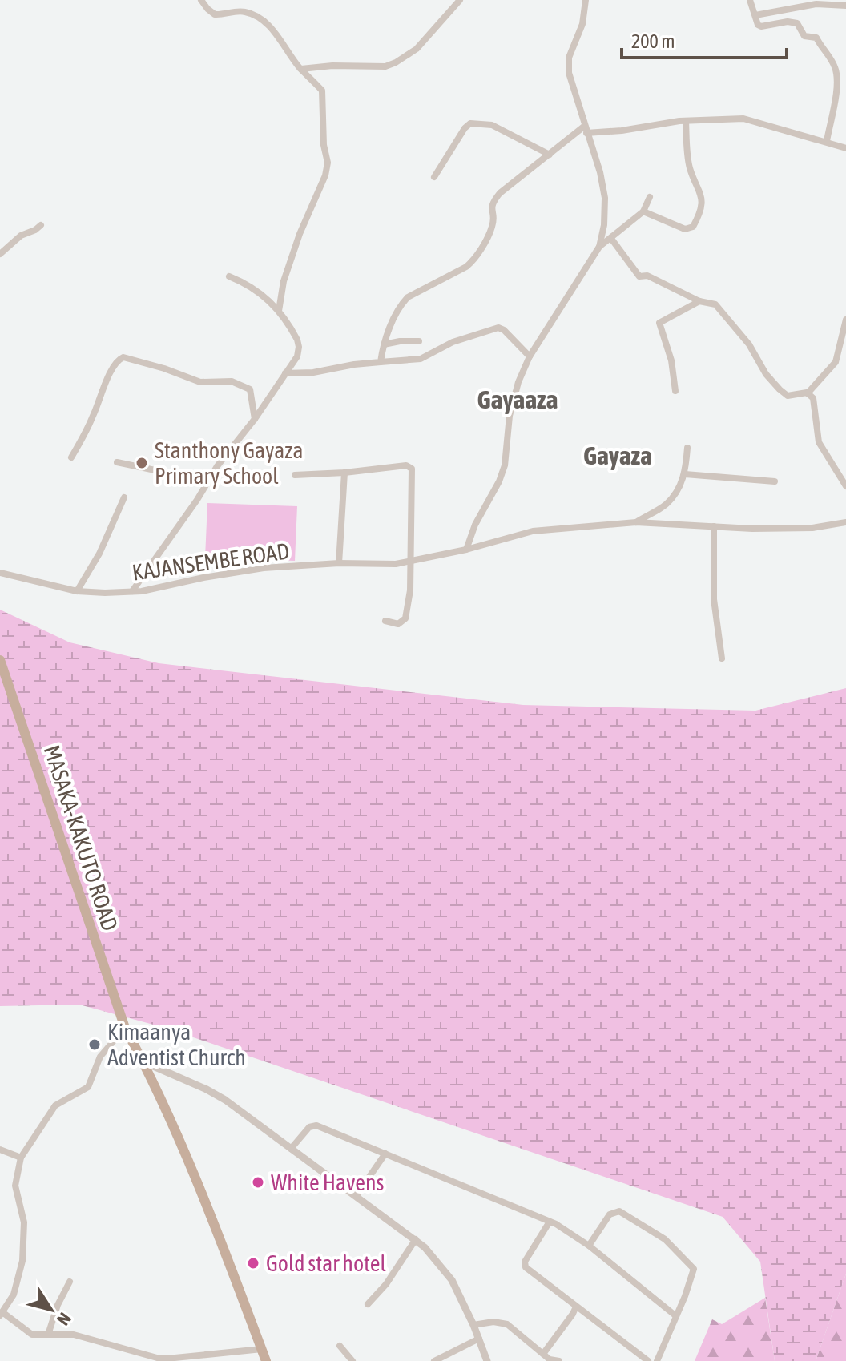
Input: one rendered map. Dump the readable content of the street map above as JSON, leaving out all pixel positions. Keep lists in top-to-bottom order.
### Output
{
  "streets": {
    "highway": ["MASAKA-KAKUTO ROAD"],
    "street": ["KAJANSEMBE ROAD"]
  },
  "districts": ["Gayaaza", "Gayaza"],
  "places": [
    "Stanthony Gayaza Primary School",
    "Kimaanya Adventist Church",
    "White Havens",
    "Gold star hotel"
  ],
  "scale_bar": "200 m",
  "north": "bottom right"
}
